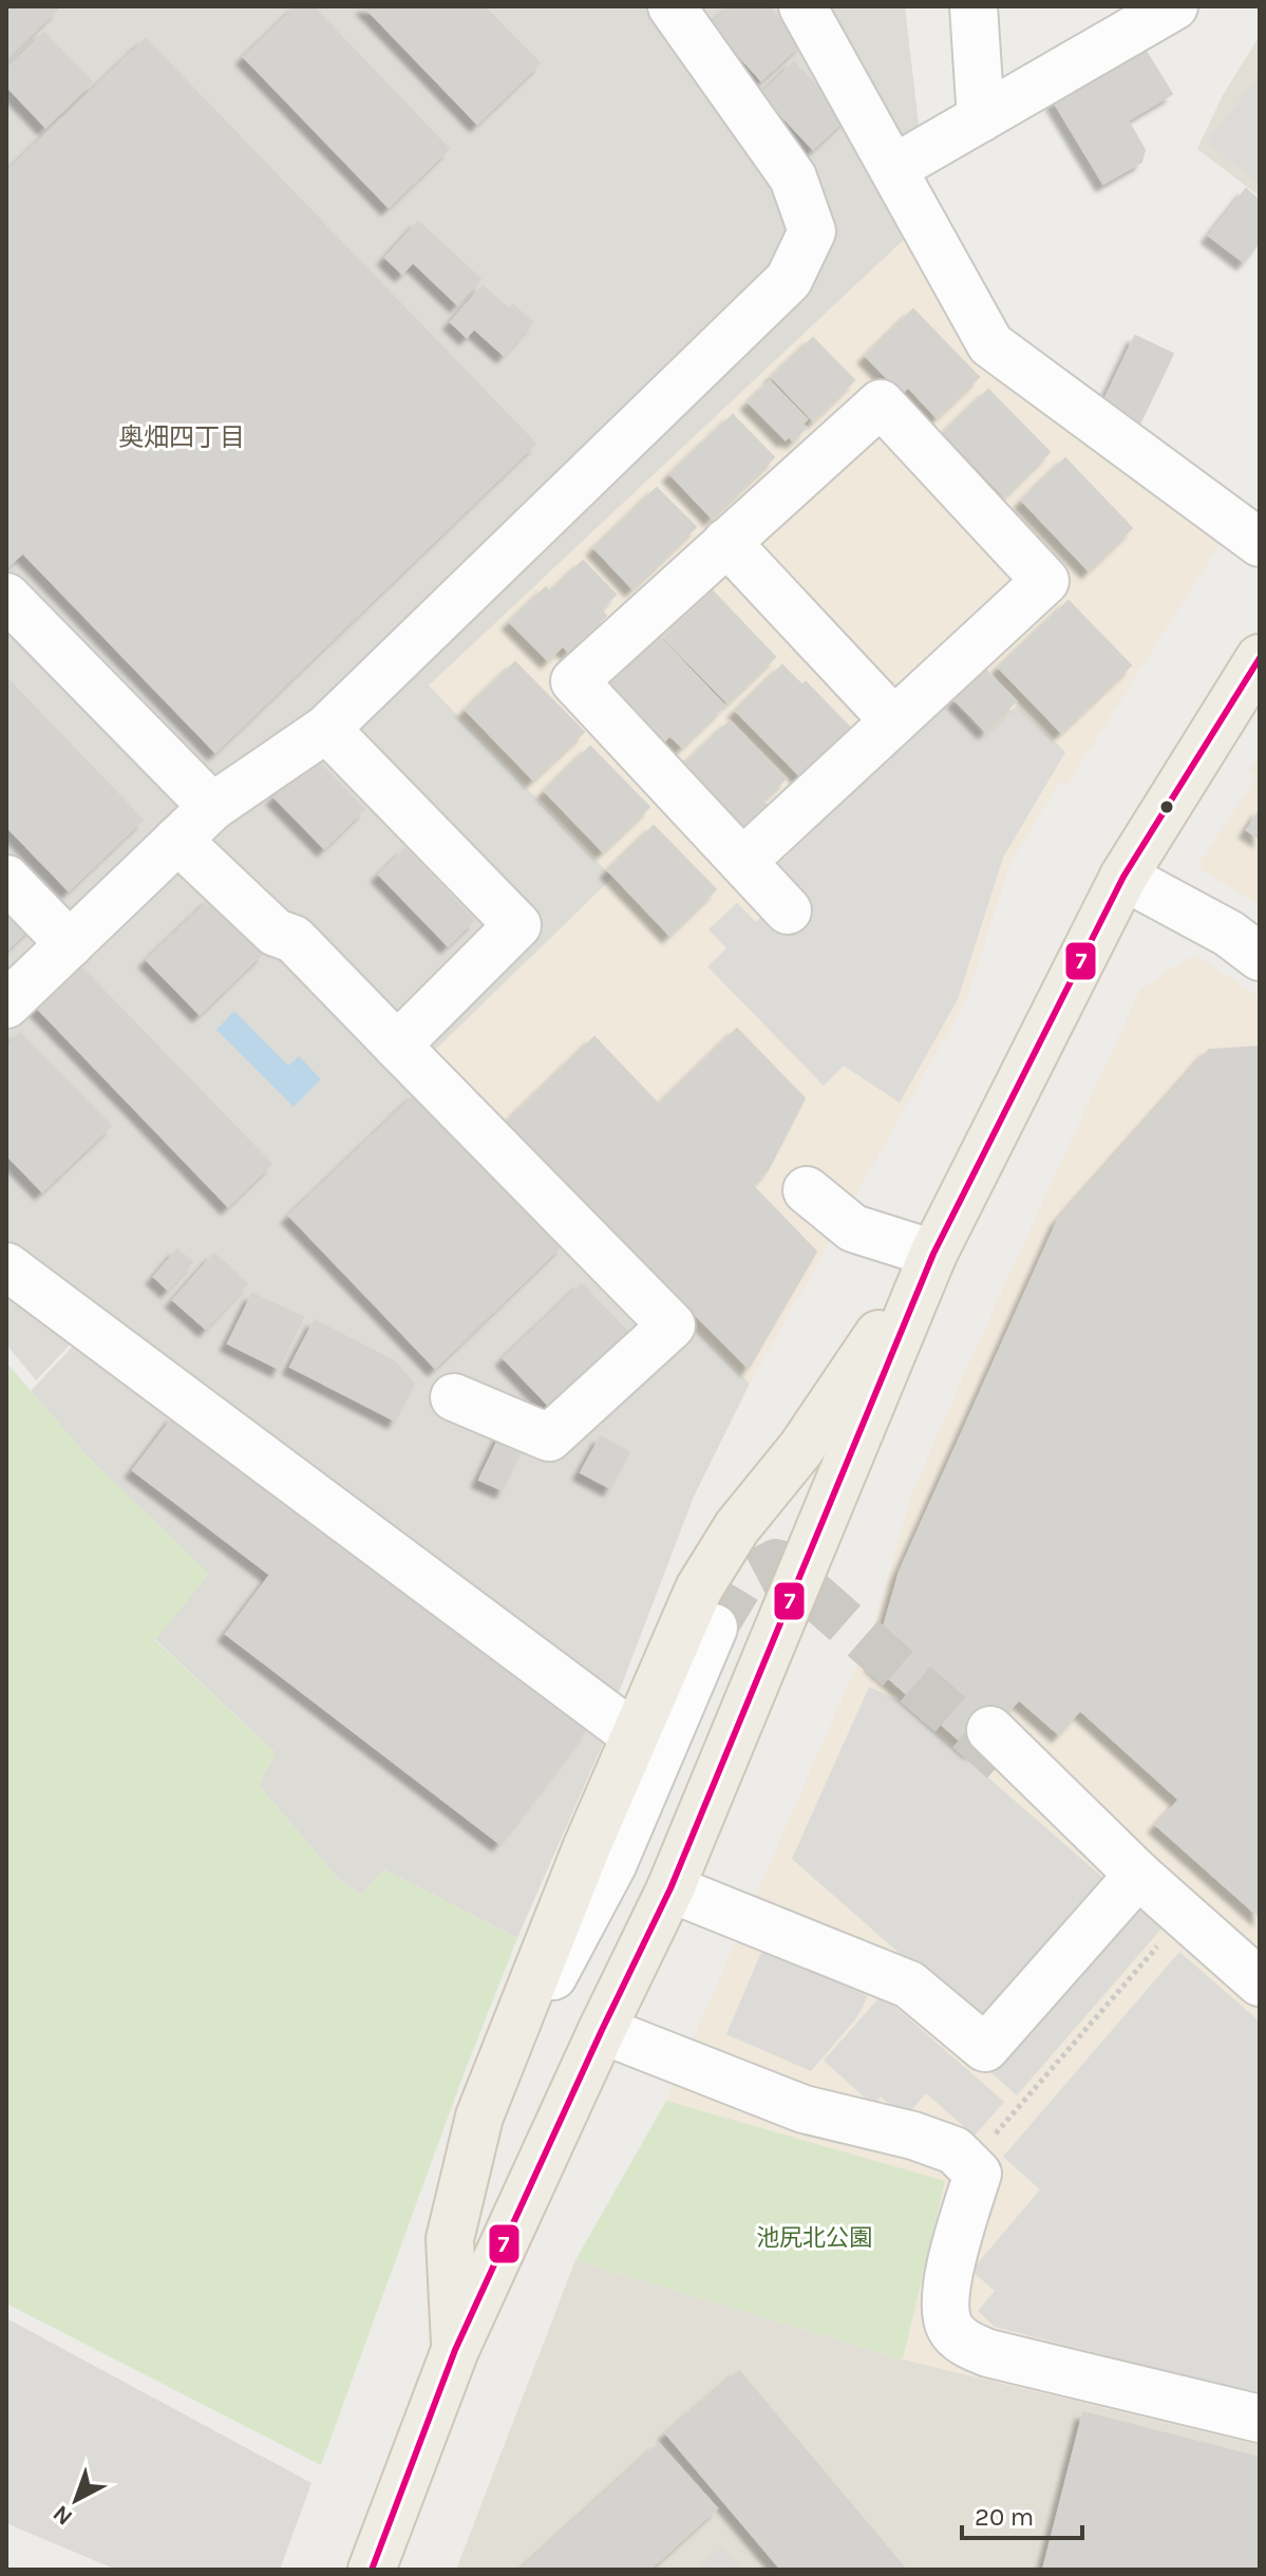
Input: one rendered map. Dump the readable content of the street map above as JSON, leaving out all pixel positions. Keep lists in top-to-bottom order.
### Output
{
  "districts": ["奥畑四丁目"],
  "parks": ["池尻北公園"],
  "lines": ["transit line 7"],
  "scale_bar": "20 m",
  "north": "bottom left"
}
